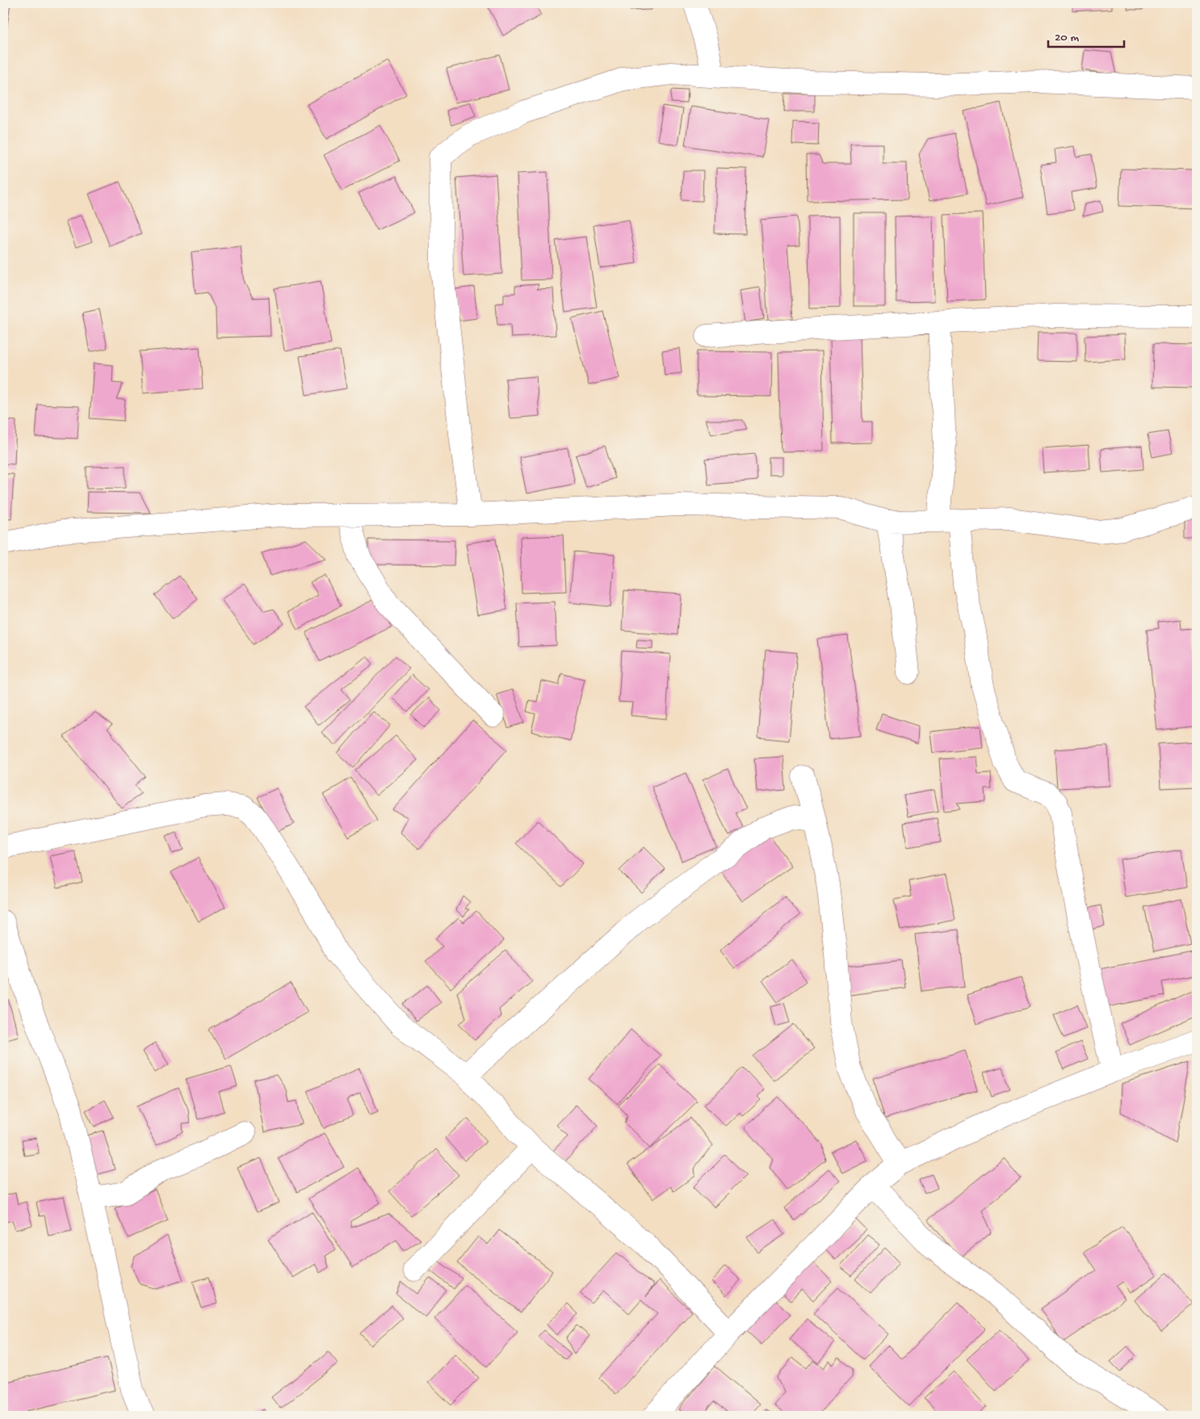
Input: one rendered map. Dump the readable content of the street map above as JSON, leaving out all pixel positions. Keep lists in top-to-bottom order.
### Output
{
  "scale_bar": "20 m"
}
